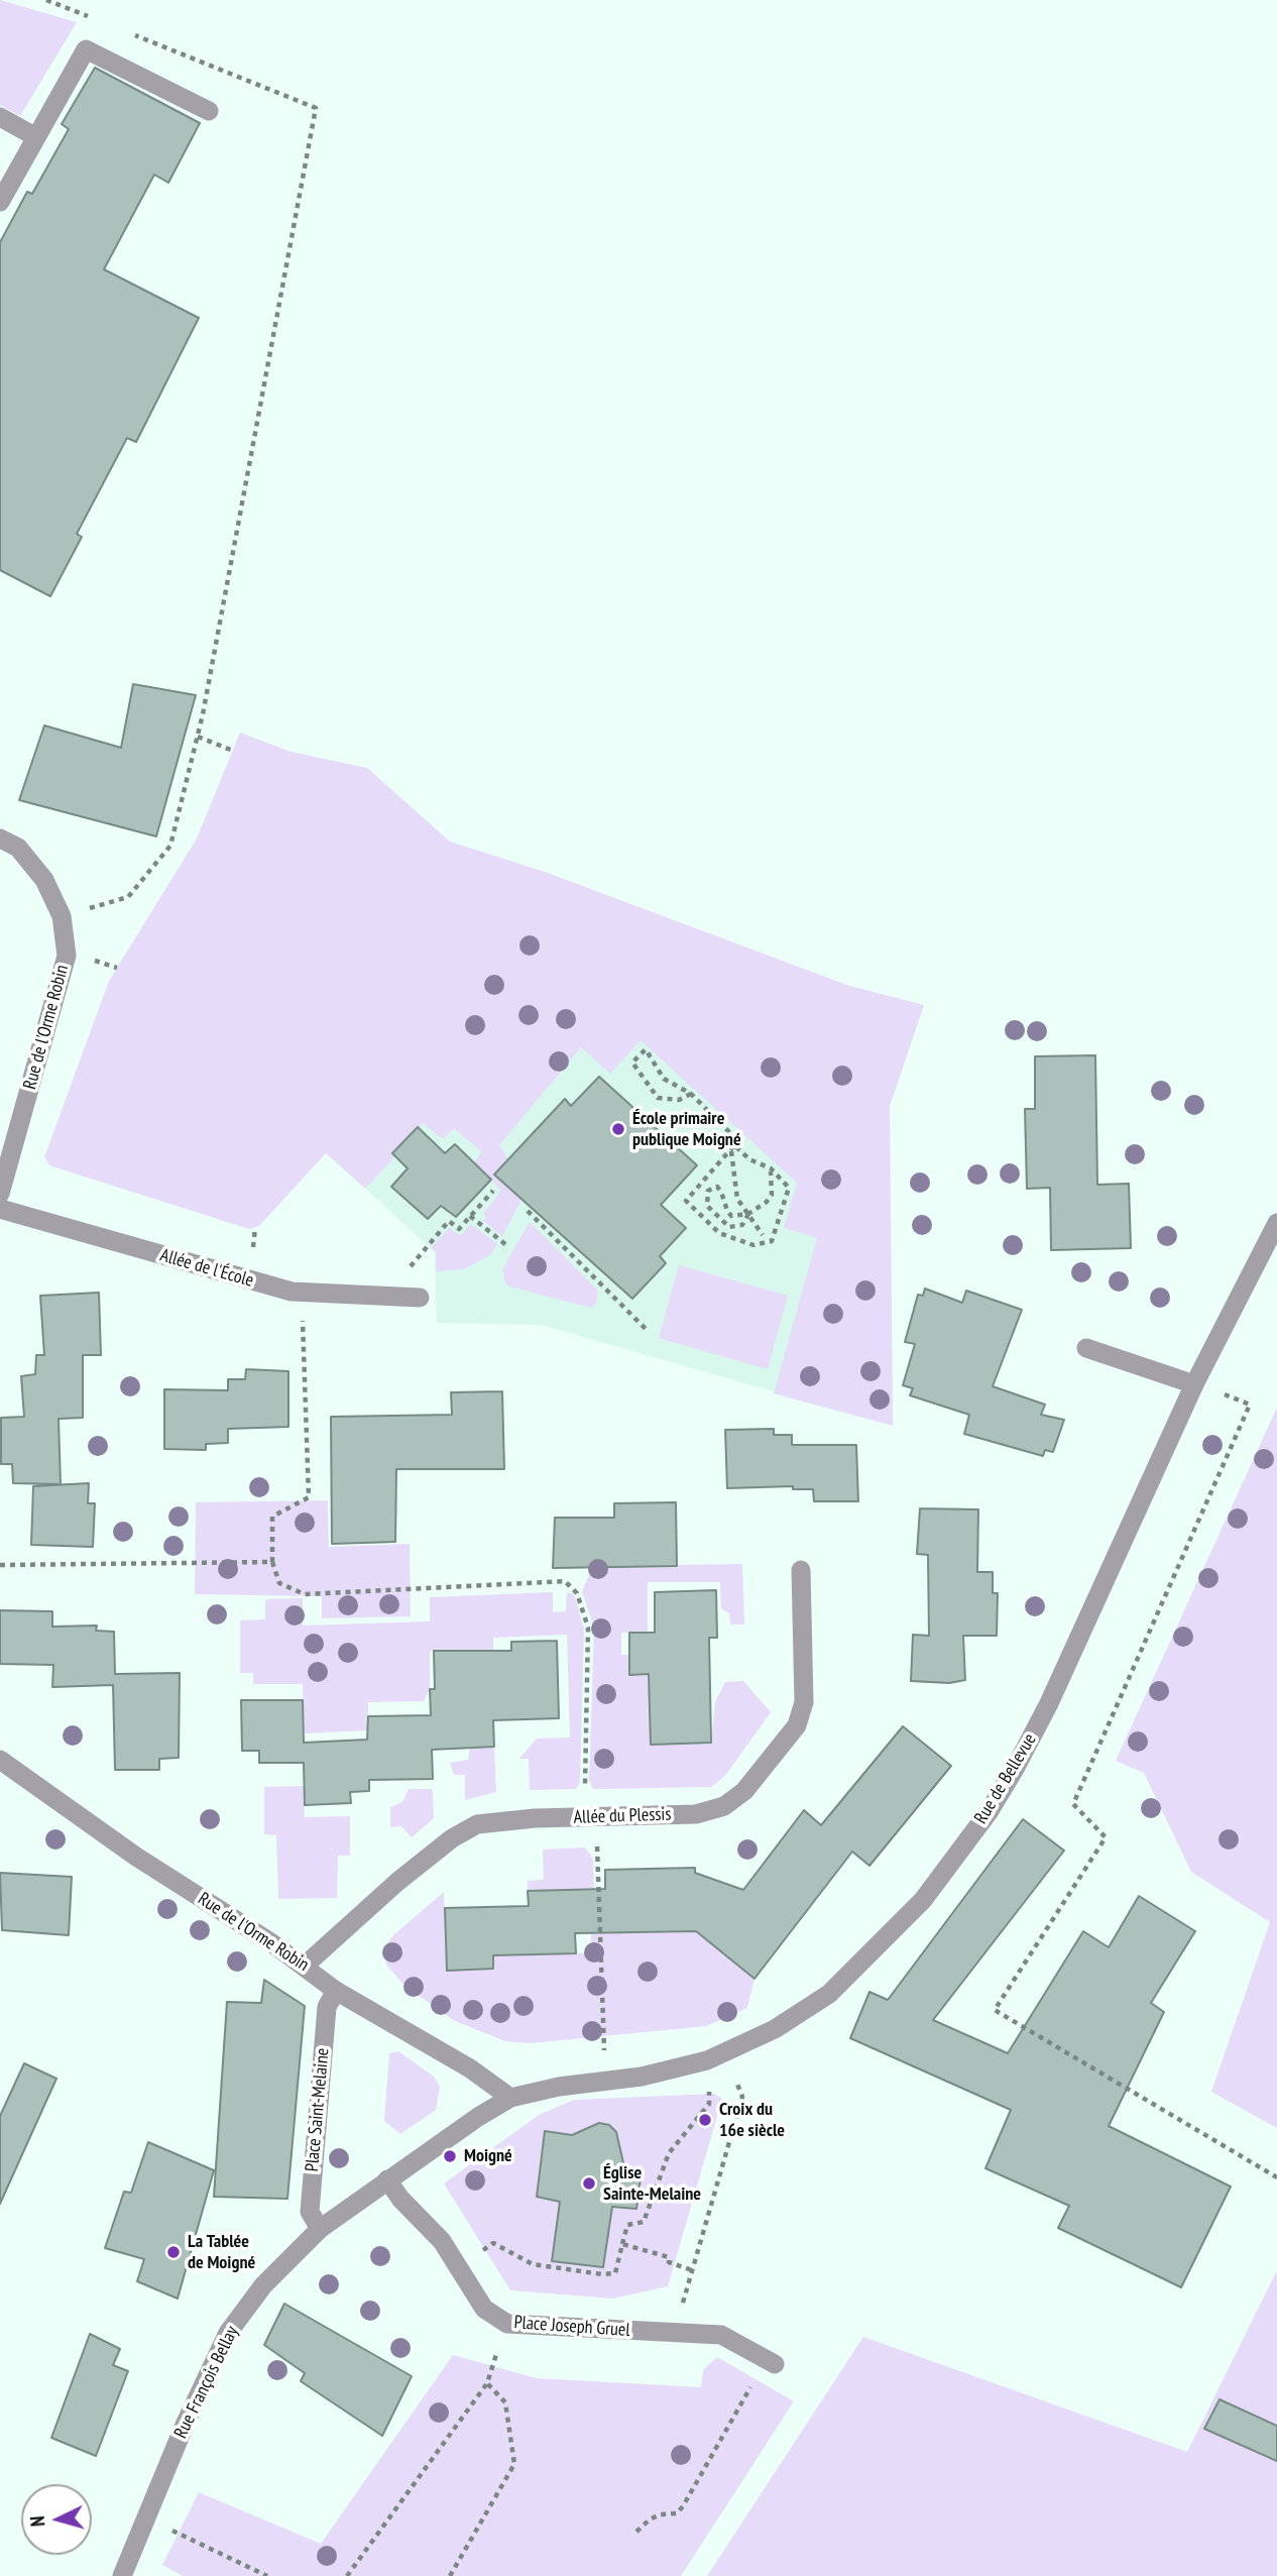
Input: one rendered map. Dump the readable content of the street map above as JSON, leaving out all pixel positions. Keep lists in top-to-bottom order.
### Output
{
  "streets": {
    "street": [
      "Rue de l'Orme Robin",
      "Allée de l'École",
      "Rue de Bellevue",
      "Allée du Plessis",
      "Place Saint-Melaine",
      "Place Joseph Gruel",
      "Rue François Bellay"
    ]
  },
  "crossings": [
    ["Rue de l'Orme Robin", "Rue de Bellevue"],
    ["Rue de l'Orme Robin", "Allée du Plessis"],
    ["Rue de l'Orme Robin", "Place Saint-Melaine"],
    ["Rue de l'Orme Robin", "Rue François Bellay"],
    ["Rue de Bellevue", "Rue François Bellay"],
    ["Place Saint-Melaine", "Rue François Bellay"],
    ["Place Joseph Gruel", "Rue François Bellay"]
  ],
  "places": [
    "École primaire publique Moigné",
    "Croix du 16e siècle",
    "Moigné",
    "Église Sainte-Melaine",
    "La Tablée de Moigné"
  ],
  "north": "left"
}
